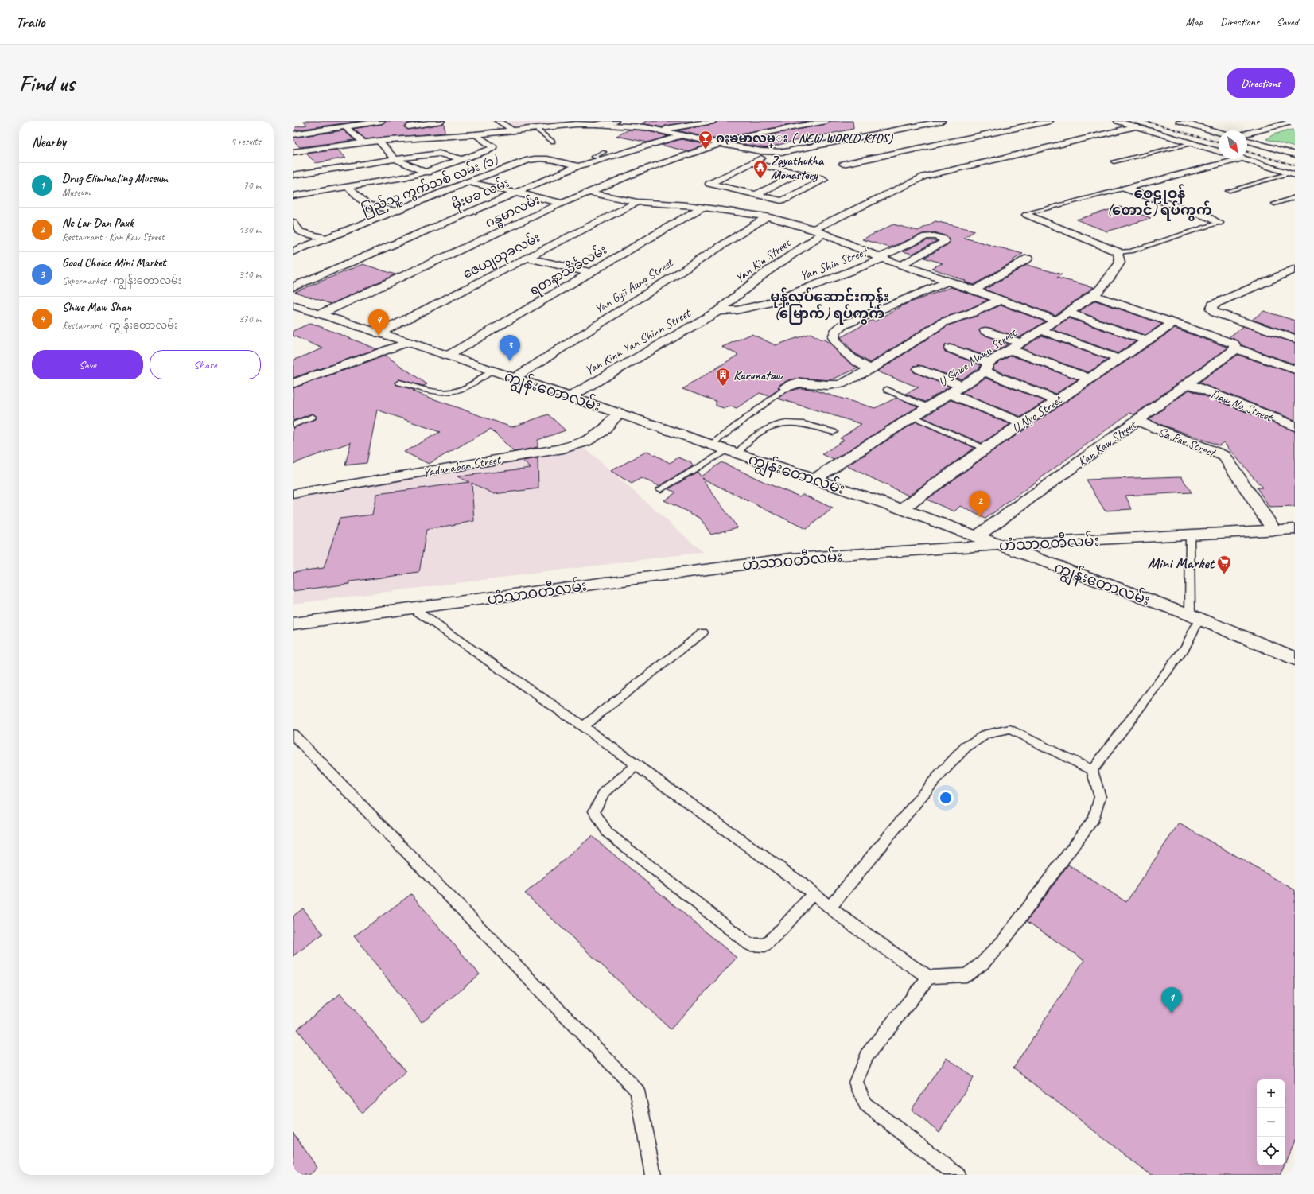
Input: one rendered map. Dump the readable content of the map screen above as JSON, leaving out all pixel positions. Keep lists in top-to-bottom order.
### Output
{
  "streets": {
    "street": [
      "ပြည်သူ့ ကွက်သစ် လမ်း (၁)",
      "မိုးမခ လမ်း",
      "ဂန္ဓမာလမ်း",
      "ဇေယျသုခလမ်း",
      "Yan Kin Street",
      "Yan Shin Street",
      "ရတနာသိင်္ခလမ်း",
      "Yan Gyii Aung Street",
      "Yan Kinn Yan Shinn Street",
      "U Shwe Mann Street",
      "ကျွန်းတောလမ်း",
      "Daw Na Street",
      "U Nyo Street",
      "Sa Pae Street",
      "Kan Kaw Street",
      "Yadanabon Street",
      "ဟံသာဝတီလမ်း"
    ]
  },
  "crossings": [
    ["ပြည်သူ့ ကွက်သစ် လမ်း (၁)", "မိုးမခ လမ်း"],
    ["ဂန္ဓမာလမ်း", "ကျွန်းတောလမ်း"],
    ["ဇေယျသုခလမ်း", "ကျွန်းတောလမ်း"],
    ["Yan Kin Street", "Yan Shin Street"],
    ["Yan Kin Street", "Yan Kinn Yan Shinn Street"],
    ["Yan Shin Street", "Yan Kinn Yan Shinn Street"],
    ["ရတနာသိင်္ခလမ်း", "ကျွန်းတောလမ်း"],
    ["Yan Gyii Aung Street", "ကျွန်းတောလမ်း"],
    ["Yan Kinn Yan Shinn Street", "ကျွန်းတောလမ်း"],
    ["U Shwe Mann Street", "ကျွန်းတောလမ်း"],
    ["ကျွန်းတောလမ်း", "U Nyo Street"],
    ["ကျွန်းတောလမ်း", "Kan Kaw Street"],
    ["ကျွန်းတောလမ်း", "Yadanabon Street"],
    ["ကျွန်းတောလမ်း", "ဟံသာဝတီလမ်း"],
    ["Daw Na Street", "Kan Kaw Street"],
    ["Sa Pae Street", "Kan Kaw Street"],
    ["Sa Pae Street", "ဟံသာဝတီလမ်း"]
  ],
  "districts": ["ဝေဠုဝန် (တောင်) ရပ်ကွက်", "မုန့်လုပ်ဆောင်းကုန်း (မြောက်) ရပ်ကွက်"],
  "places": {
    "bar": ["ဂႏၶမာလမ္း ( NEW WORLD KIDS)"],
    "temple": ["Zayathukha Monastery"],
    "building": ["Karunataw"],
    "supermarket": ["Mini Market"]
  },
  "north": "bottom right",
  "page": {
    "header": "Trailo",
    "nav": ["Map", "Directions", "Saved"],
    "buttons": [
      "Directions",
      ["Save", "Share"]
    ],
    "title": "Find us",
    "heading": ["Nearby", "4 results"],
    "list": [
      {
        "mark": "1",
        "name": "Drug Eliminating Museum",
        "note": "Museum",
        "value": "70 m"
      },
      {
        "mark": "2",
        "name": "Ne Lar Dan Pauk",
        "note": "Restaurant · Kan Kaw Street",
        "value": "130 m"
      },
      {
        "mark": "3",
        "name": "Good Choice Mini Market",
        "note": "Supermarket · ကျွန်းတောလမ်း",
        "value": "310 m"
      },
      {
        "mark": "4",
        "name": "Shwe Maw Shan",
        "note": "Restaurant · ကျွန်းတောလမ်း",
        "value": "370 m"
      }
    ],
    "pins": [
      "4",
      "3",
      "2",
      "1"
    ],
    "map_buttons": ["+", "−"]
  }
}
